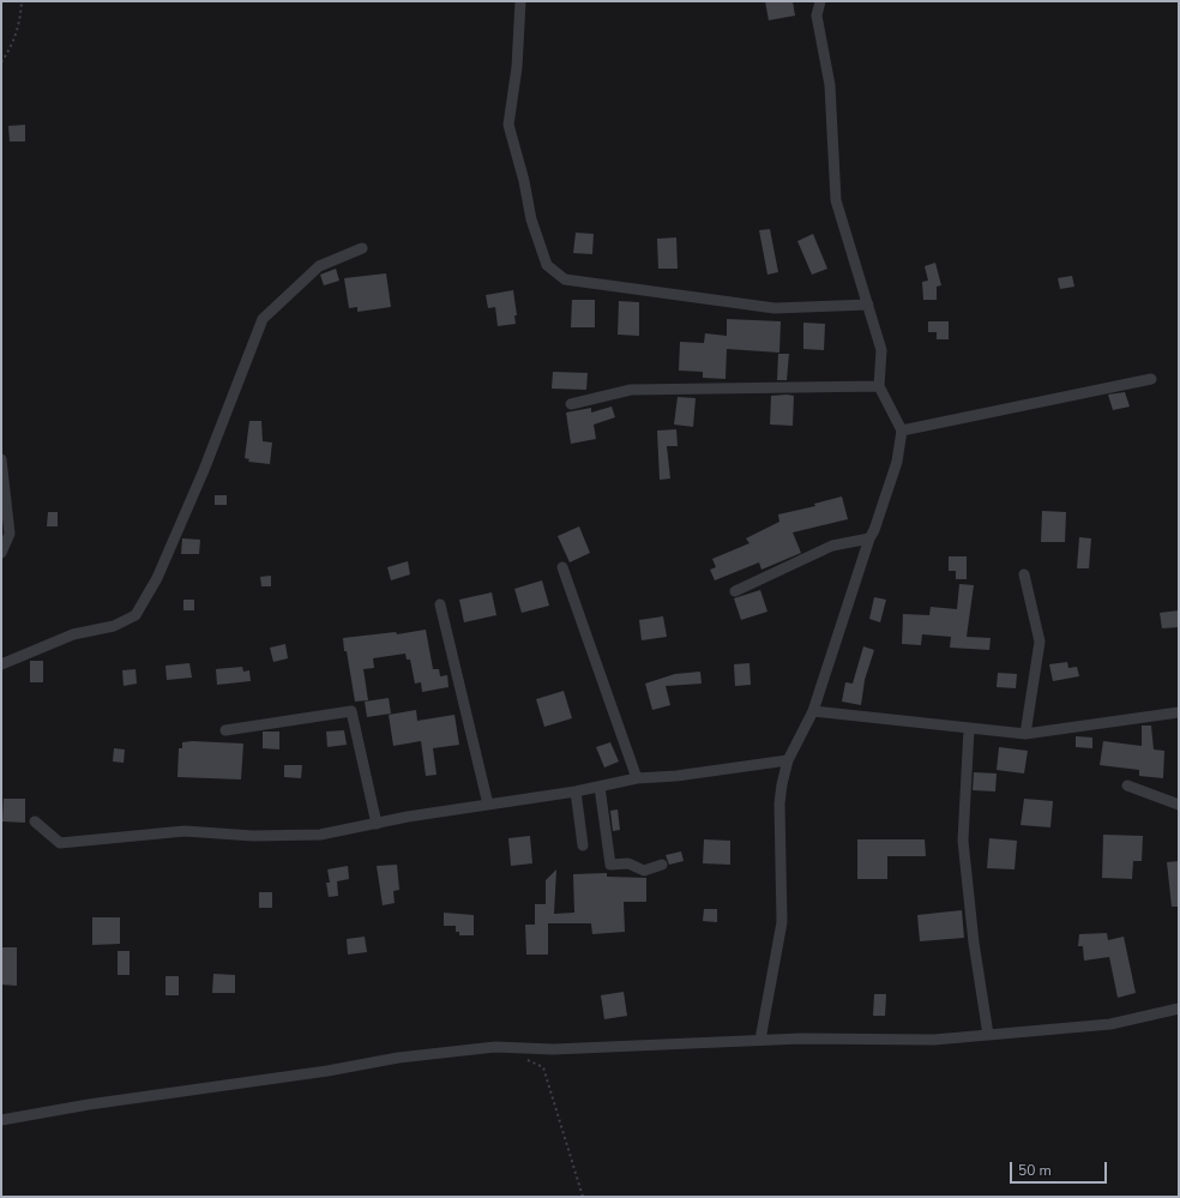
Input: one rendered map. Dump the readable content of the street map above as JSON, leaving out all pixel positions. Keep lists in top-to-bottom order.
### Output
{
  "scale_bar": "50 m"
}
